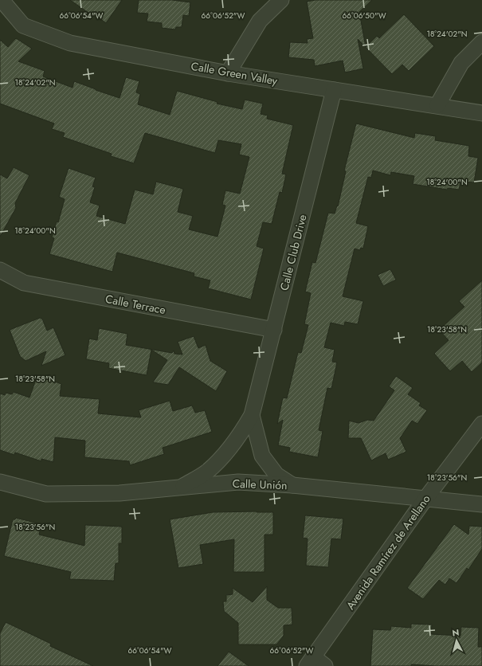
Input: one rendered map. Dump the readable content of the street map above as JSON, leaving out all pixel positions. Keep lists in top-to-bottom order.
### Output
{
  "streets": {
    "street": [
      "Calle Green Valley",
      "Calle Club Drive",
      "Calle Terrace",
      "Calle Unión",
      "Avenida Ramírez de Arellano"
    ]
  },
  "crossings": [
    ["Calle Green Valley", "Calle Club Drive"],
    ["Calle Club Drive", "Calle Terrace"],
    ["Calle Club Drive", "Calle Unión"],
    ["Calle Unión", "Avenida Ramírez de Arellano"]
  ],
  "north": "top",
  "coordinates": [
    "66°06'54\"W",
    "66°06'52\"W",
    "66°06'50\"W",
    "18°24'02\"N",
    "18°24'00\"N",
    "18°23'58\"N",
    "18°23'56\"N"
  ]
}
